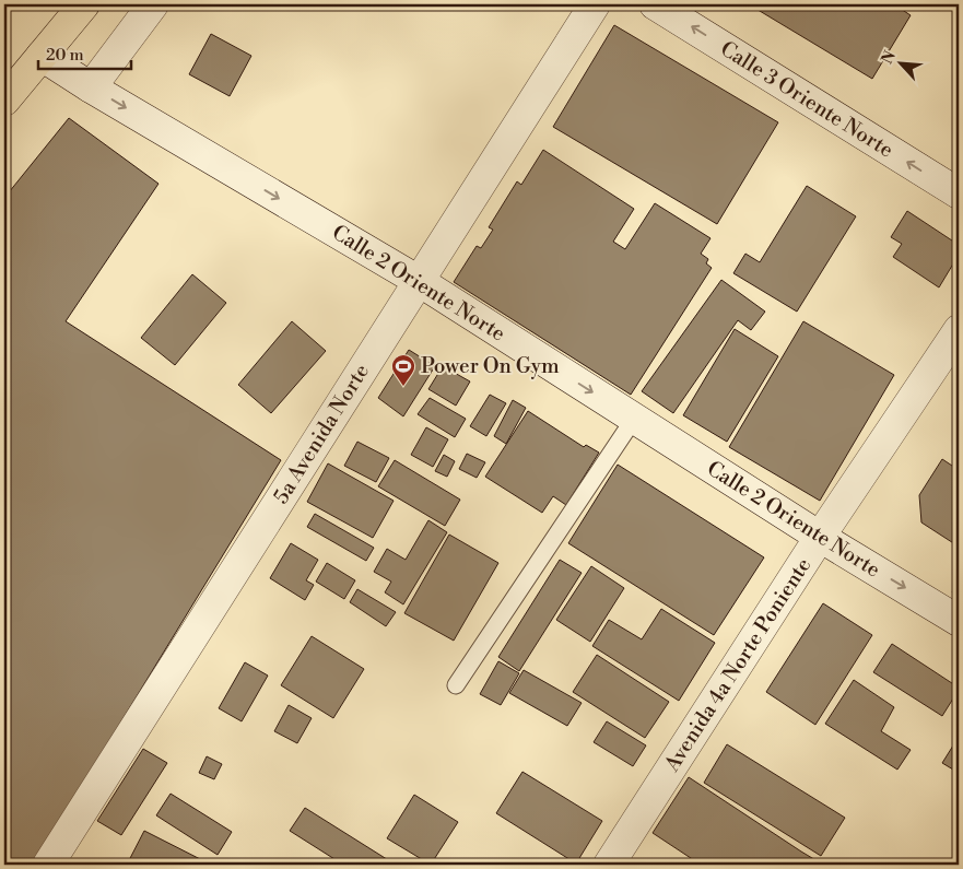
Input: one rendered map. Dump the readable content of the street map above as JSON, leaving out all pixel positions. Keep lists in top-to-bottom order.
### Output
{
  "streets": {
    "street": [
      "Calle 3 Oriente Norte",
      "Calle 2 Oriente Norte",
      "5a Avenida Norte",
      "Avenida 4a Norte Poniente"
    ]
  },
  "crossings": [
    ["Calle 2 Oriente Norte", "5a Avenida Norte"],
    ["Calle 2 Oriente Norte", "Avenida 4a Norte Poniente"]
  ],
  "one_way": ["Calle 3 Oriente Norte", "Calle 2 Oriente Norte"],
  "places": {
    "sports": ["Power On Gym"]
  },
  "scale_bar": "20 m",
  "north": "top left"
}
